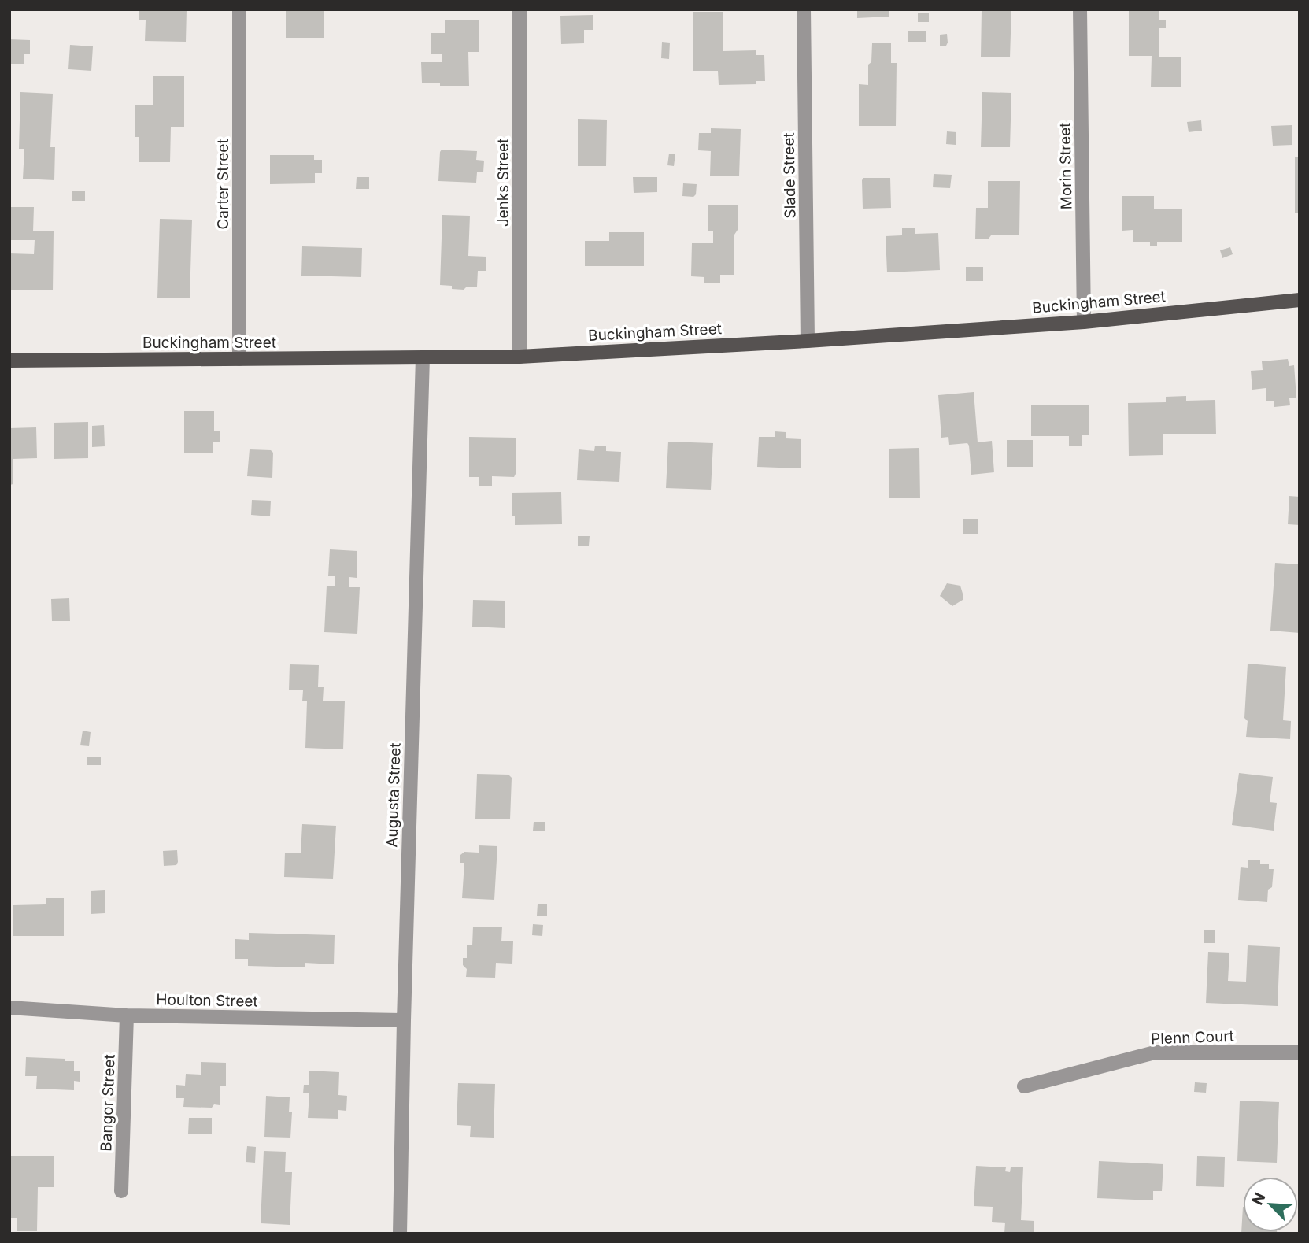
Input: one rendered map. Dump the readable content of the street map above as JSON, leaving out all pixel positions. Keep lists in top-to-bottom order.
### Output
{
  "streets": {
    "main road": ["Buckingham Street"],
    "street": [
      "Morin Street",
      "Slade Street",
      "Jenks Street",
      "Carter Street",
      "Augusta Street",
      "Houlton Street",
      "Plenn Court",
      "Bangor Street"
    ]
  },
  "crossings": [
    ["Morin Street", "Buckingham Street"],
    ["Slade Street", "Buckingham Street"],
    ["Jenks Street", "Buckingham Street"],
    ["Carter Street", "Buckingham Street"],
    ["Buckingham Street", "Augusta Street"],
    ["Augusta Street", "Houlton Street"],
    ["Houlton Street", "Bangor Street"]
  ],
  "north": "top left"
}
